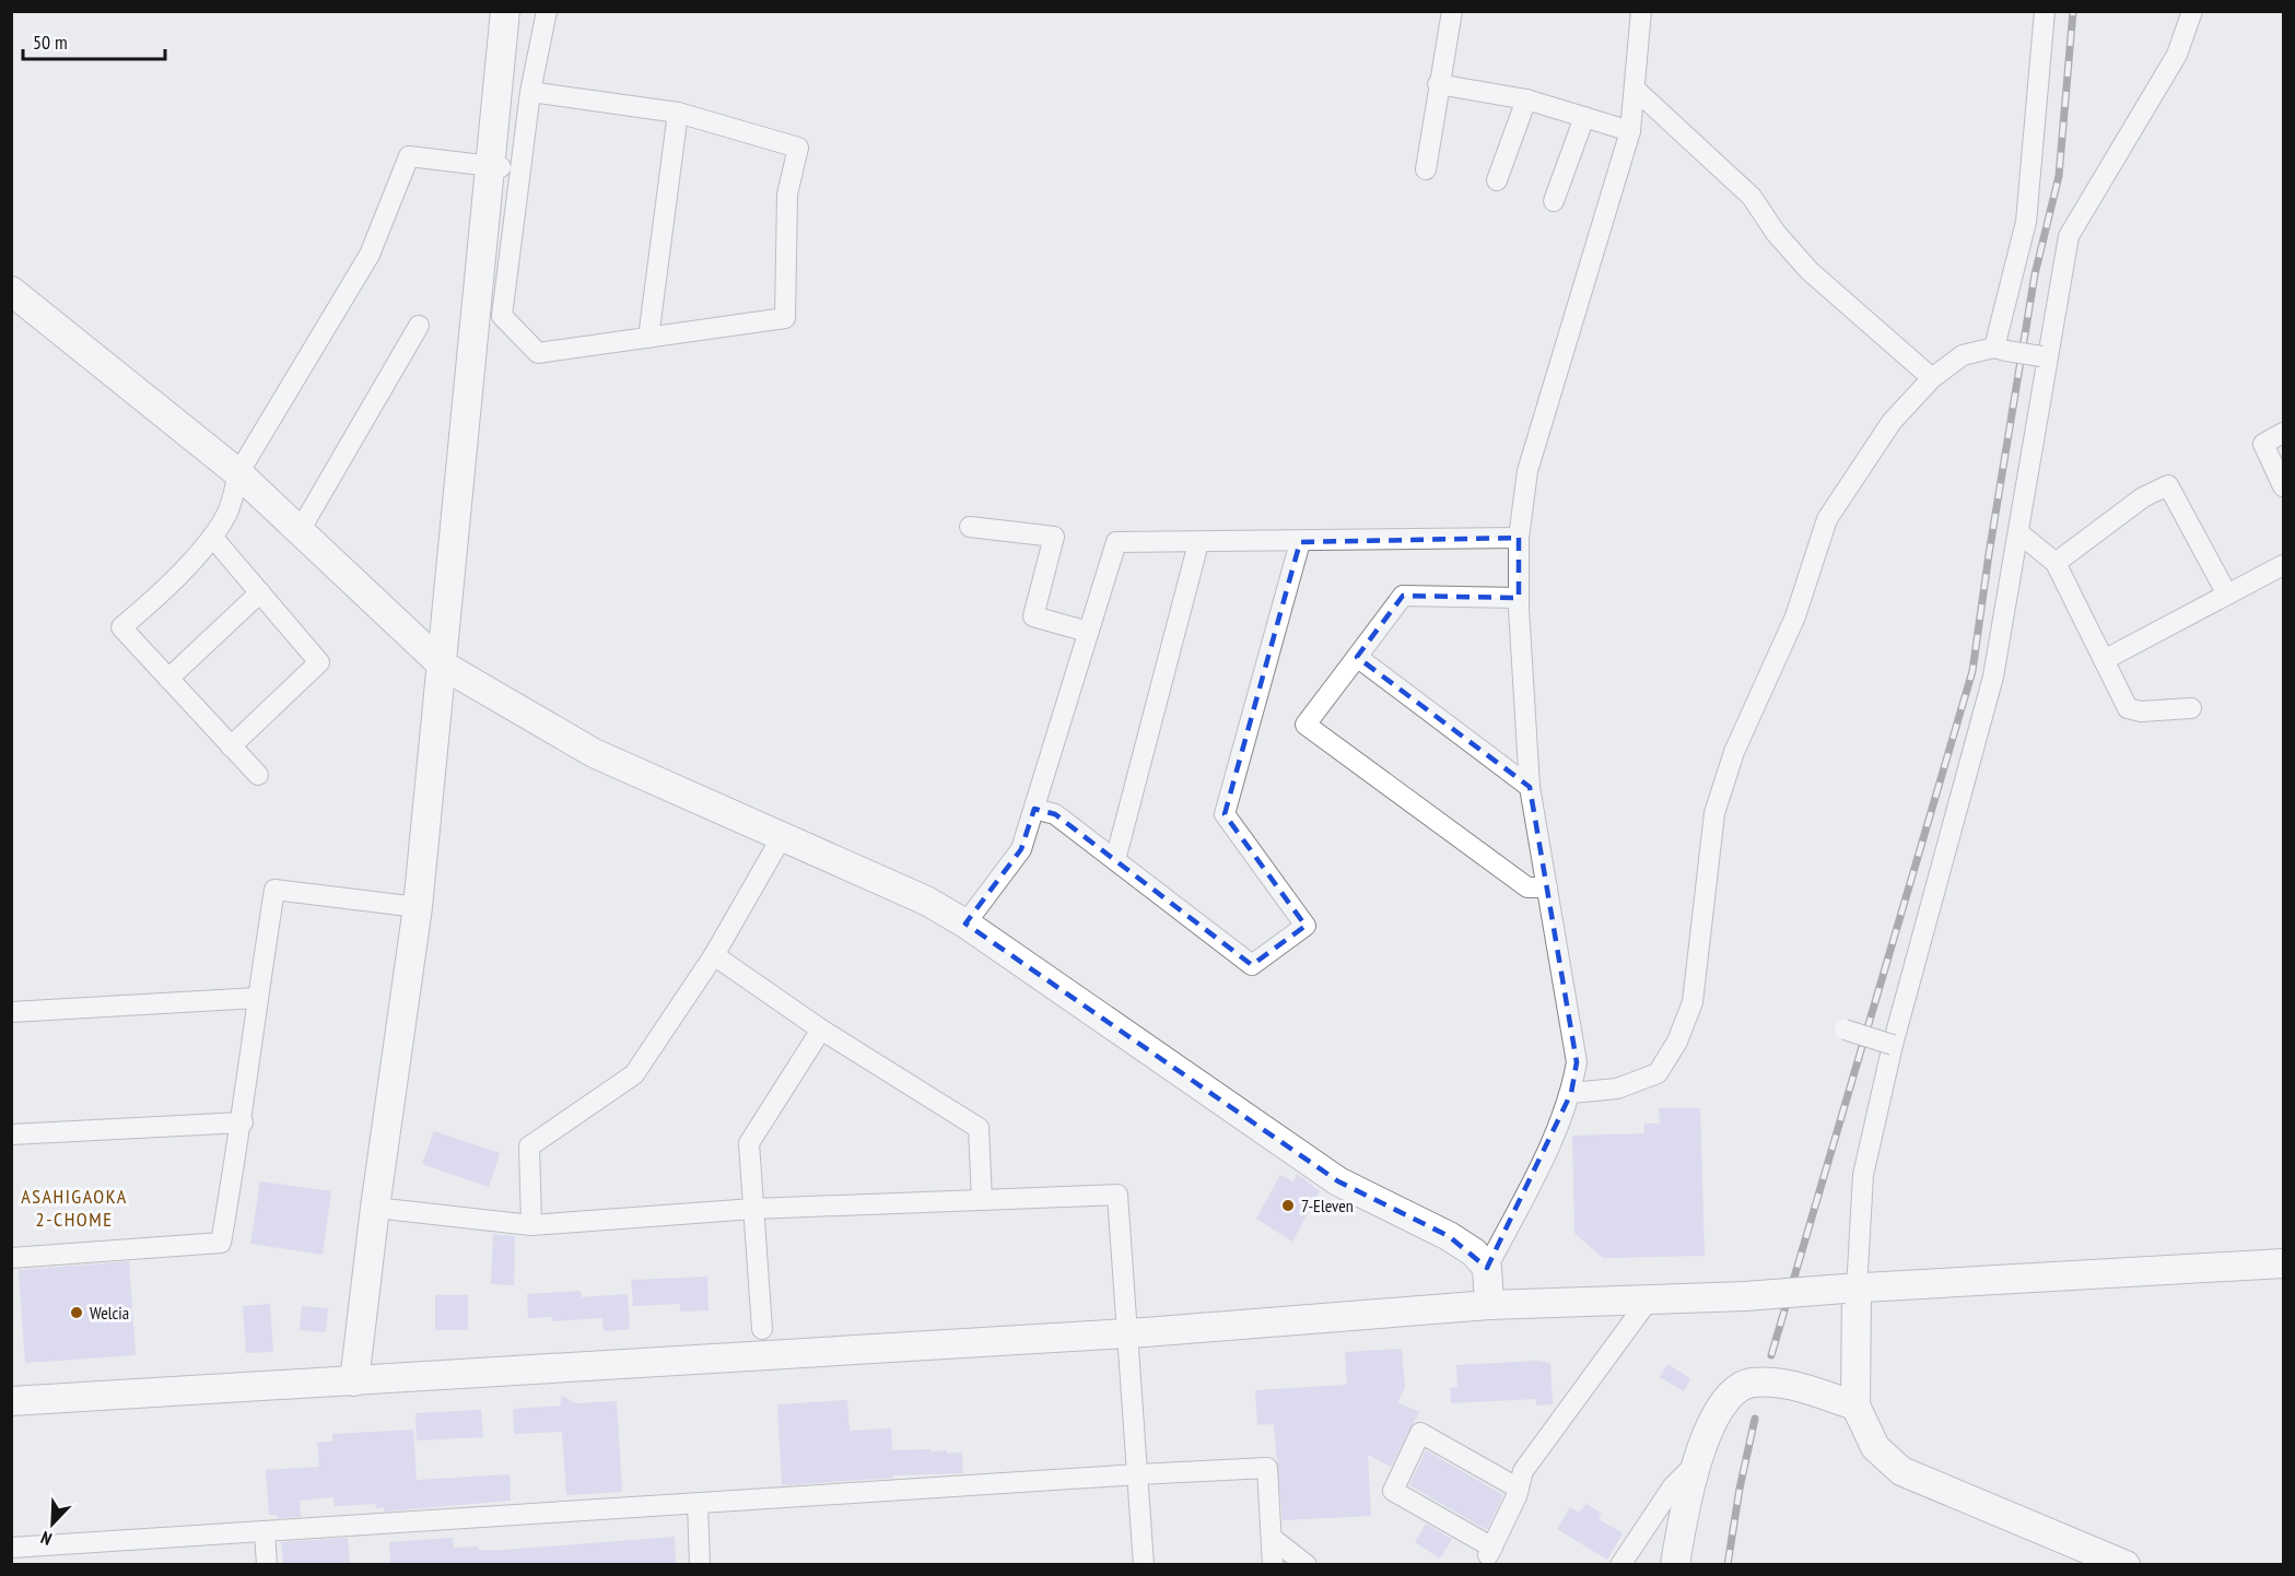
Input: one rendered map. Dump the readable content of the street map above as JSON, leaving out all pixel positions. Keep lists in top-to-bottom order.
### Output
{
  "districts": ["ASAHIGAOKA 2-CHOME"],
  "places": ["7-Eleven", "Welcia"],
  "scale_bar": "50 m",
  "north": "bottom left"
}
